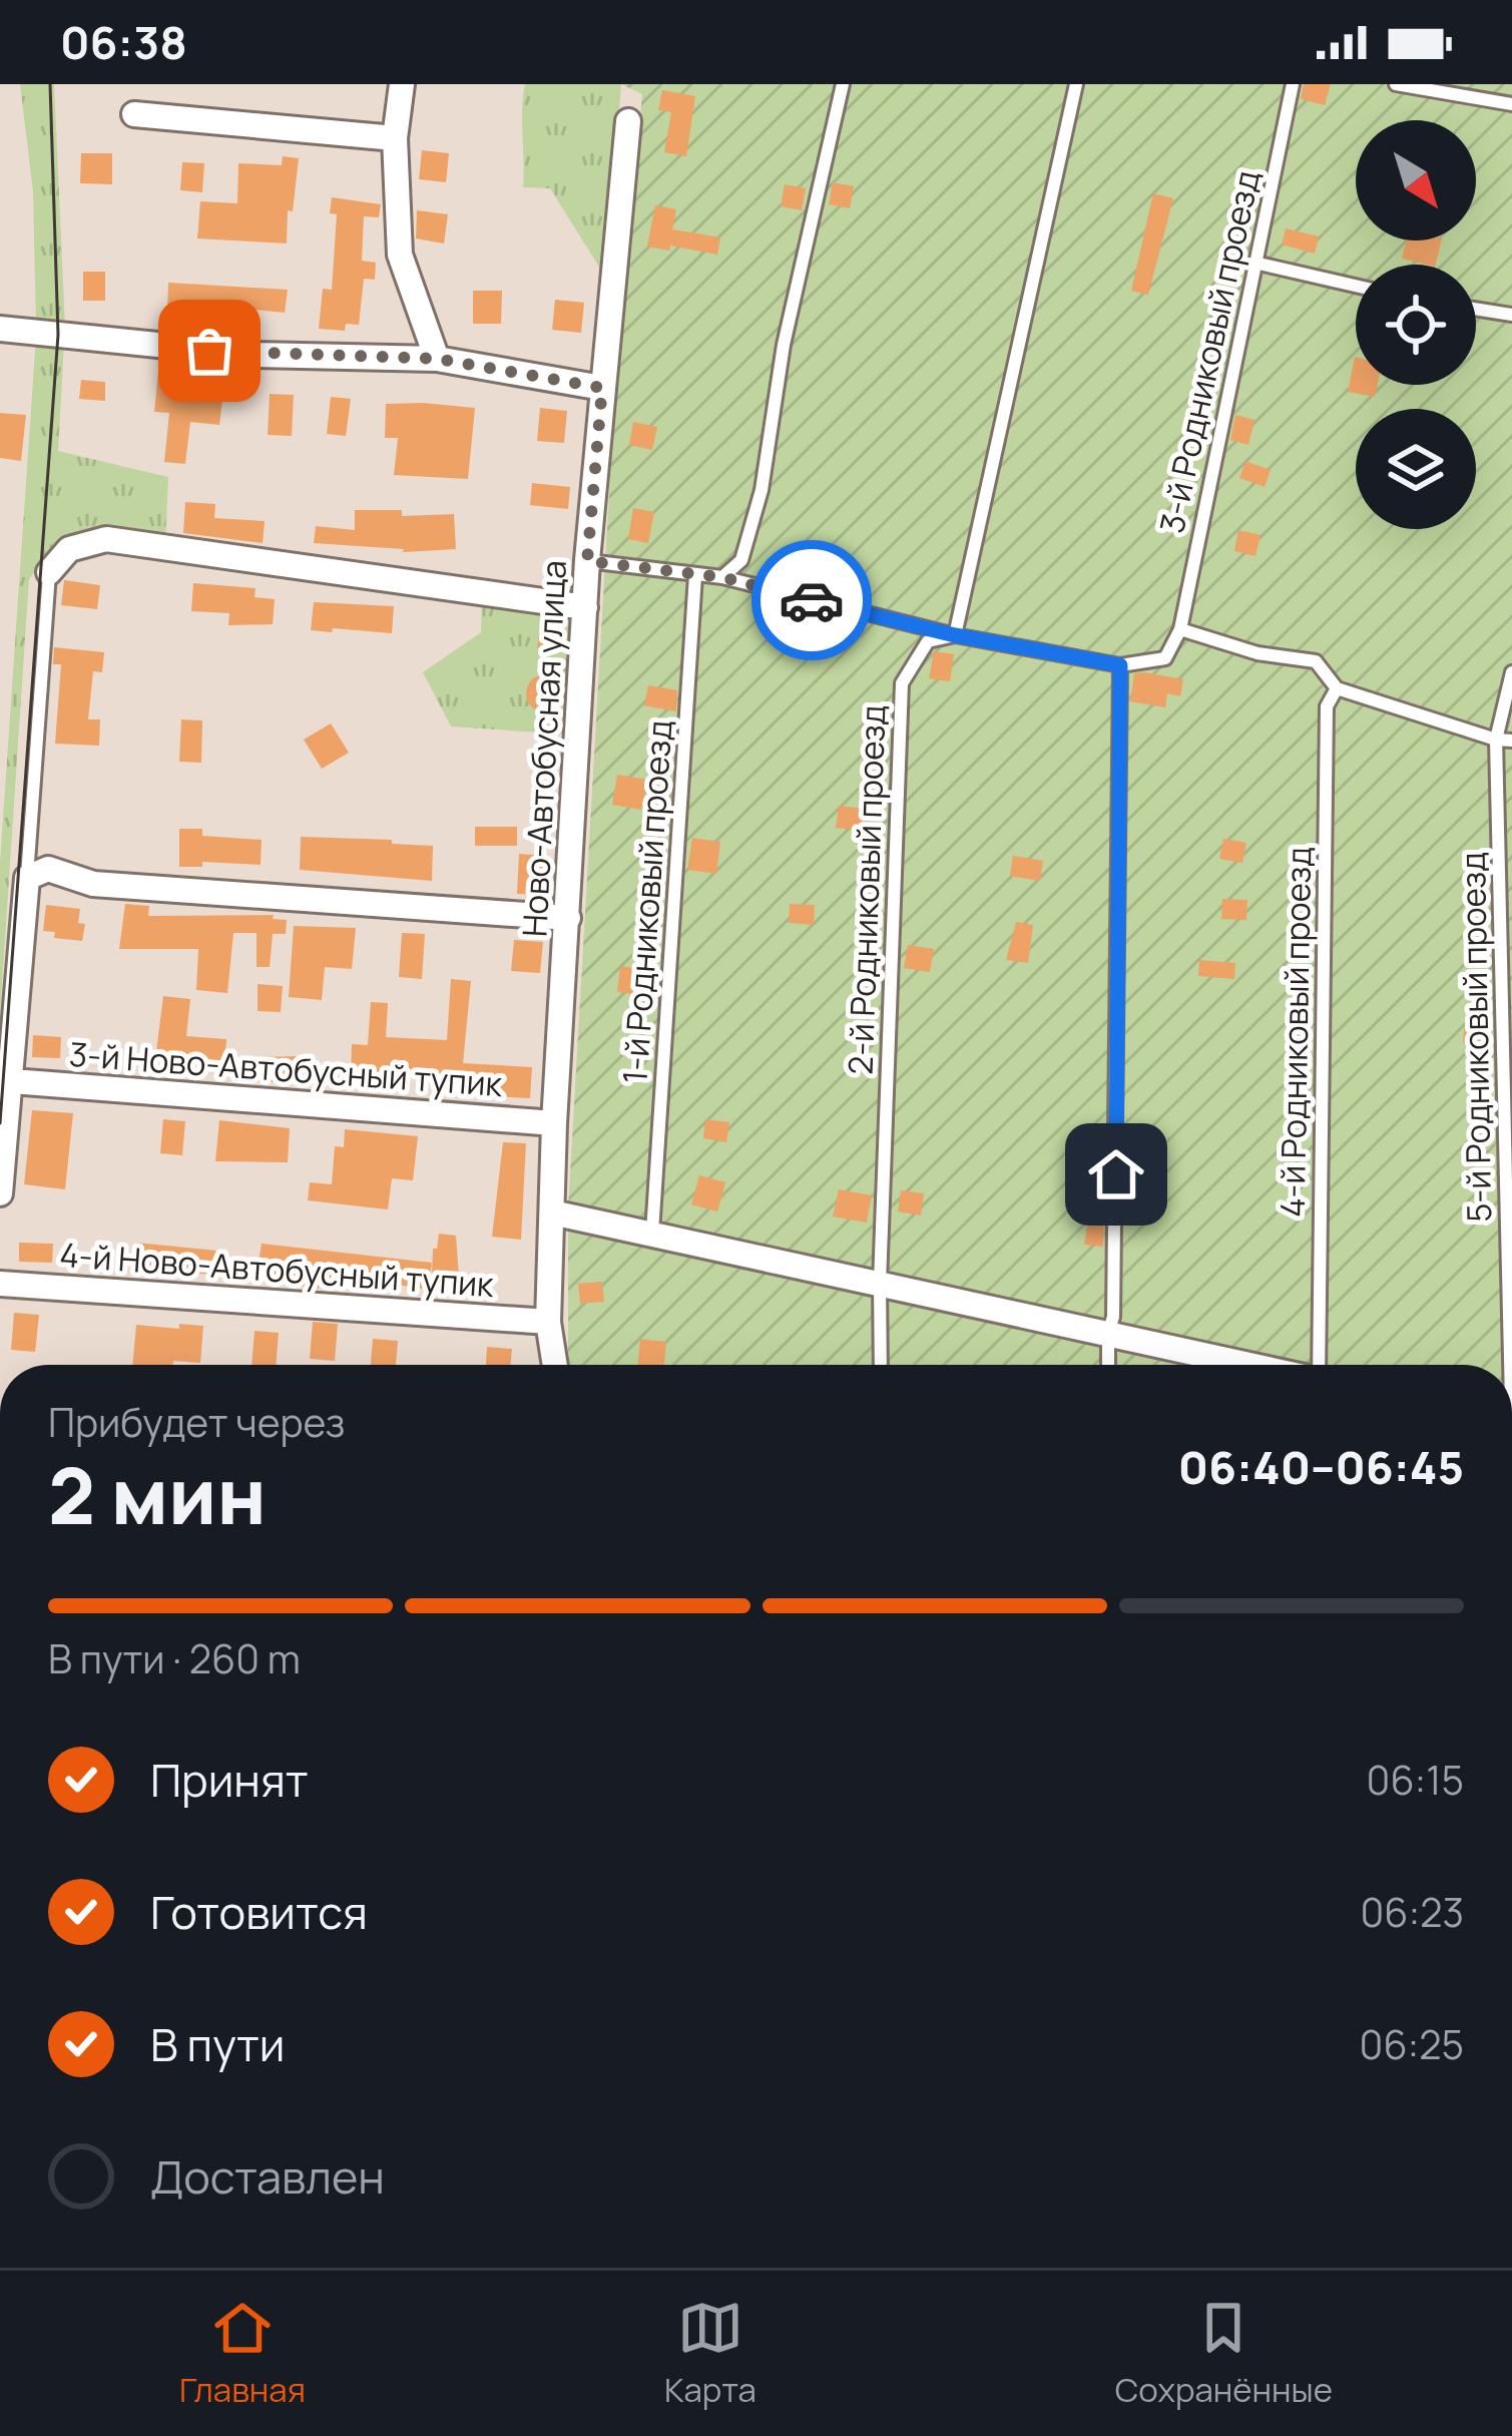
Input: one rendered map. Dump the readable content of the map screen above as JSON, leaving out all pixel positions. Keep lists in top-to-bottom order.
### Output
{
  "streets": {
    "street": ["Ново-Автобусная улица", "3-й Ново-Автобусный тупик", "4-й Ново-Автобусный тупик"],
    "lane": [
      "3-й Родниковый проезд",
      "2-й Родниковый проезд",
      "1-й Родниковый проезд",
      "4-й Родниковый проезд",
      "5-й Родниковый проезд"
    ]
  },
  "crossings": [
    ["Ново-Автобусная улица", "3-й Ново-Автобусный тупик"],
    ["Ново-Автобусная улица", "4-й Ново-Автобусный тупик"]
  ],
  "north": "bottom right",
  "page": {
    "status": "06:38",
    "heading": ["2 мин", "Прибудет через", "06:40–06:45"],
    "bar": "В пути · 260 m",
    "list": [
      ["Принят", "06:15"],
      ["Готовится", "06:23"],
      ["В пути", "06:25"],
      "Доставлен"
    ],
    "tabs": ["Главная", "Карта", "Сохранённые"]
  }
}
